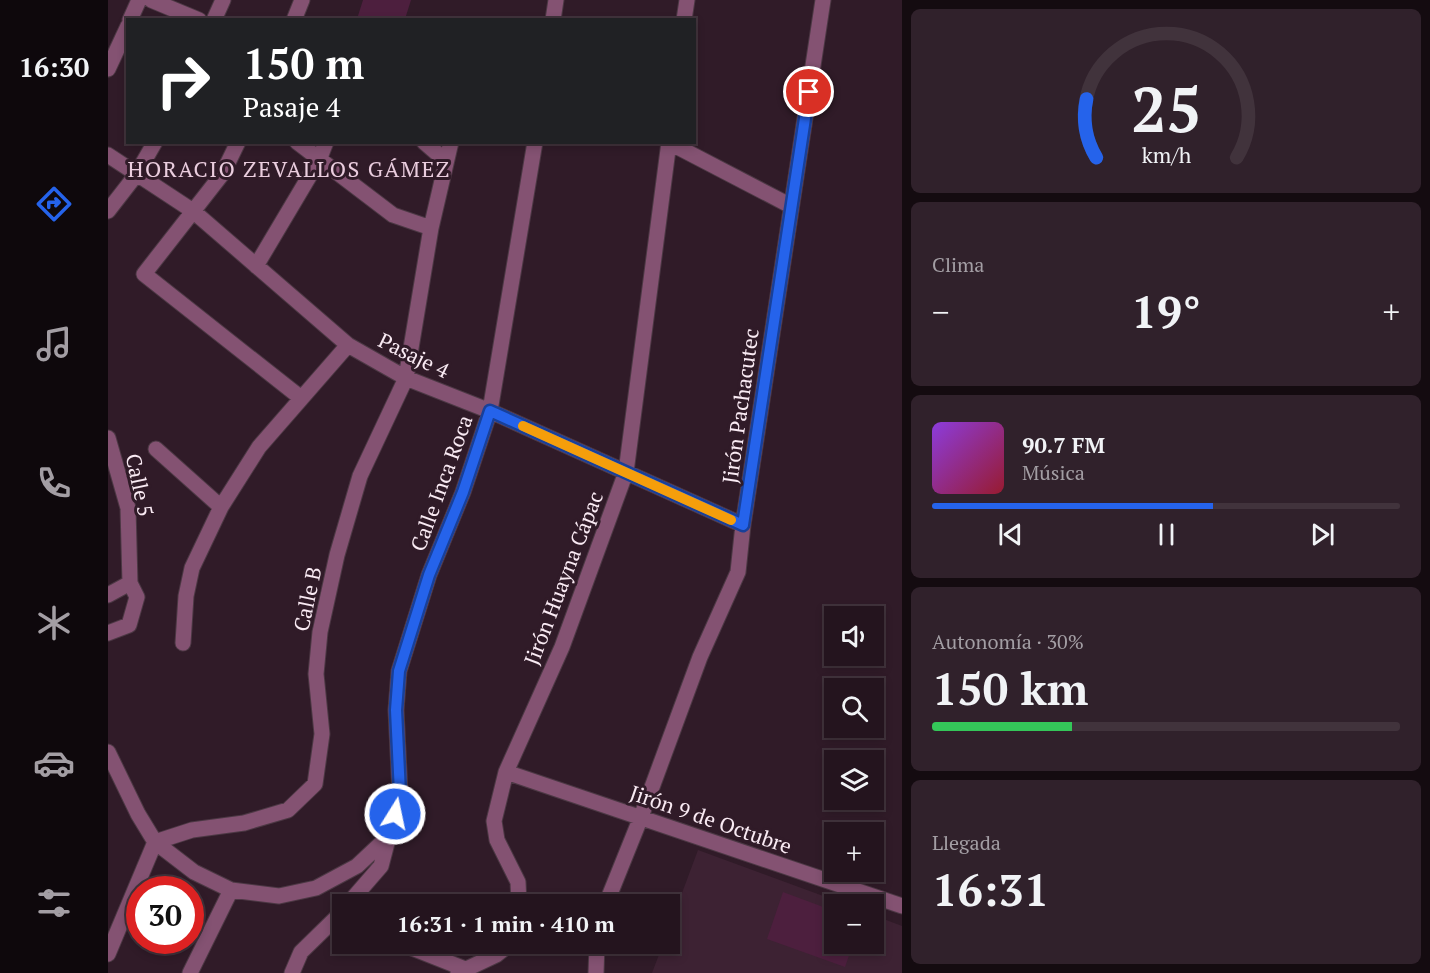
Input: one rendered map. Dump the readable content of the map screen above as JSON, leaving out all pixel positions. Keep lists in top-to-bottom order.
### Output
{
  "streets": {
    "street": [
      "Pasaje 4",
      "Jirón Pachacutec",
      "Calle Inca Roca",
      "Calle 5",
      "Jirón Huayna Cápac",
      "Calle B",
      "Jirón 9 de Octubre"
    ]
  },
  "crossings": [
    ["Pasaje 4", "Jirón Pachacutec"],
    ["Pasaje 4", "Calle Inca Roca"],
    ["Pasaje 4", "Jirón Huayna Cápac"],
    ["Pasaje 4", "Calle B"],
    ["Jirón Pachacutec", "Jirón 9 de Octubre"],
    ["Jirón Huayna Cápac", "Jirón 9 de Octubre"]
  ],
  "districts": ["HORACIO ZEVALLOS GÁMEZ"],
  "page": {
    "tabs": "16:30",
    "turn": ["150 m", "Pasaje 4"],
    "tile": [
      "Clima",
      ["Autonomía · 30%", "150 km"],
      ["Llegada", "16:31"]
    ],
    "heat": ["−", "19°", "+"],
    "song": ["90.7 FM", "Música"],
    "map_buttons": ["+", "−"],
    "limit": "30",
    "trip": "16:31 · 1 min · 410 m",
    "gauge": ["25", "km/h"]
  }
}
